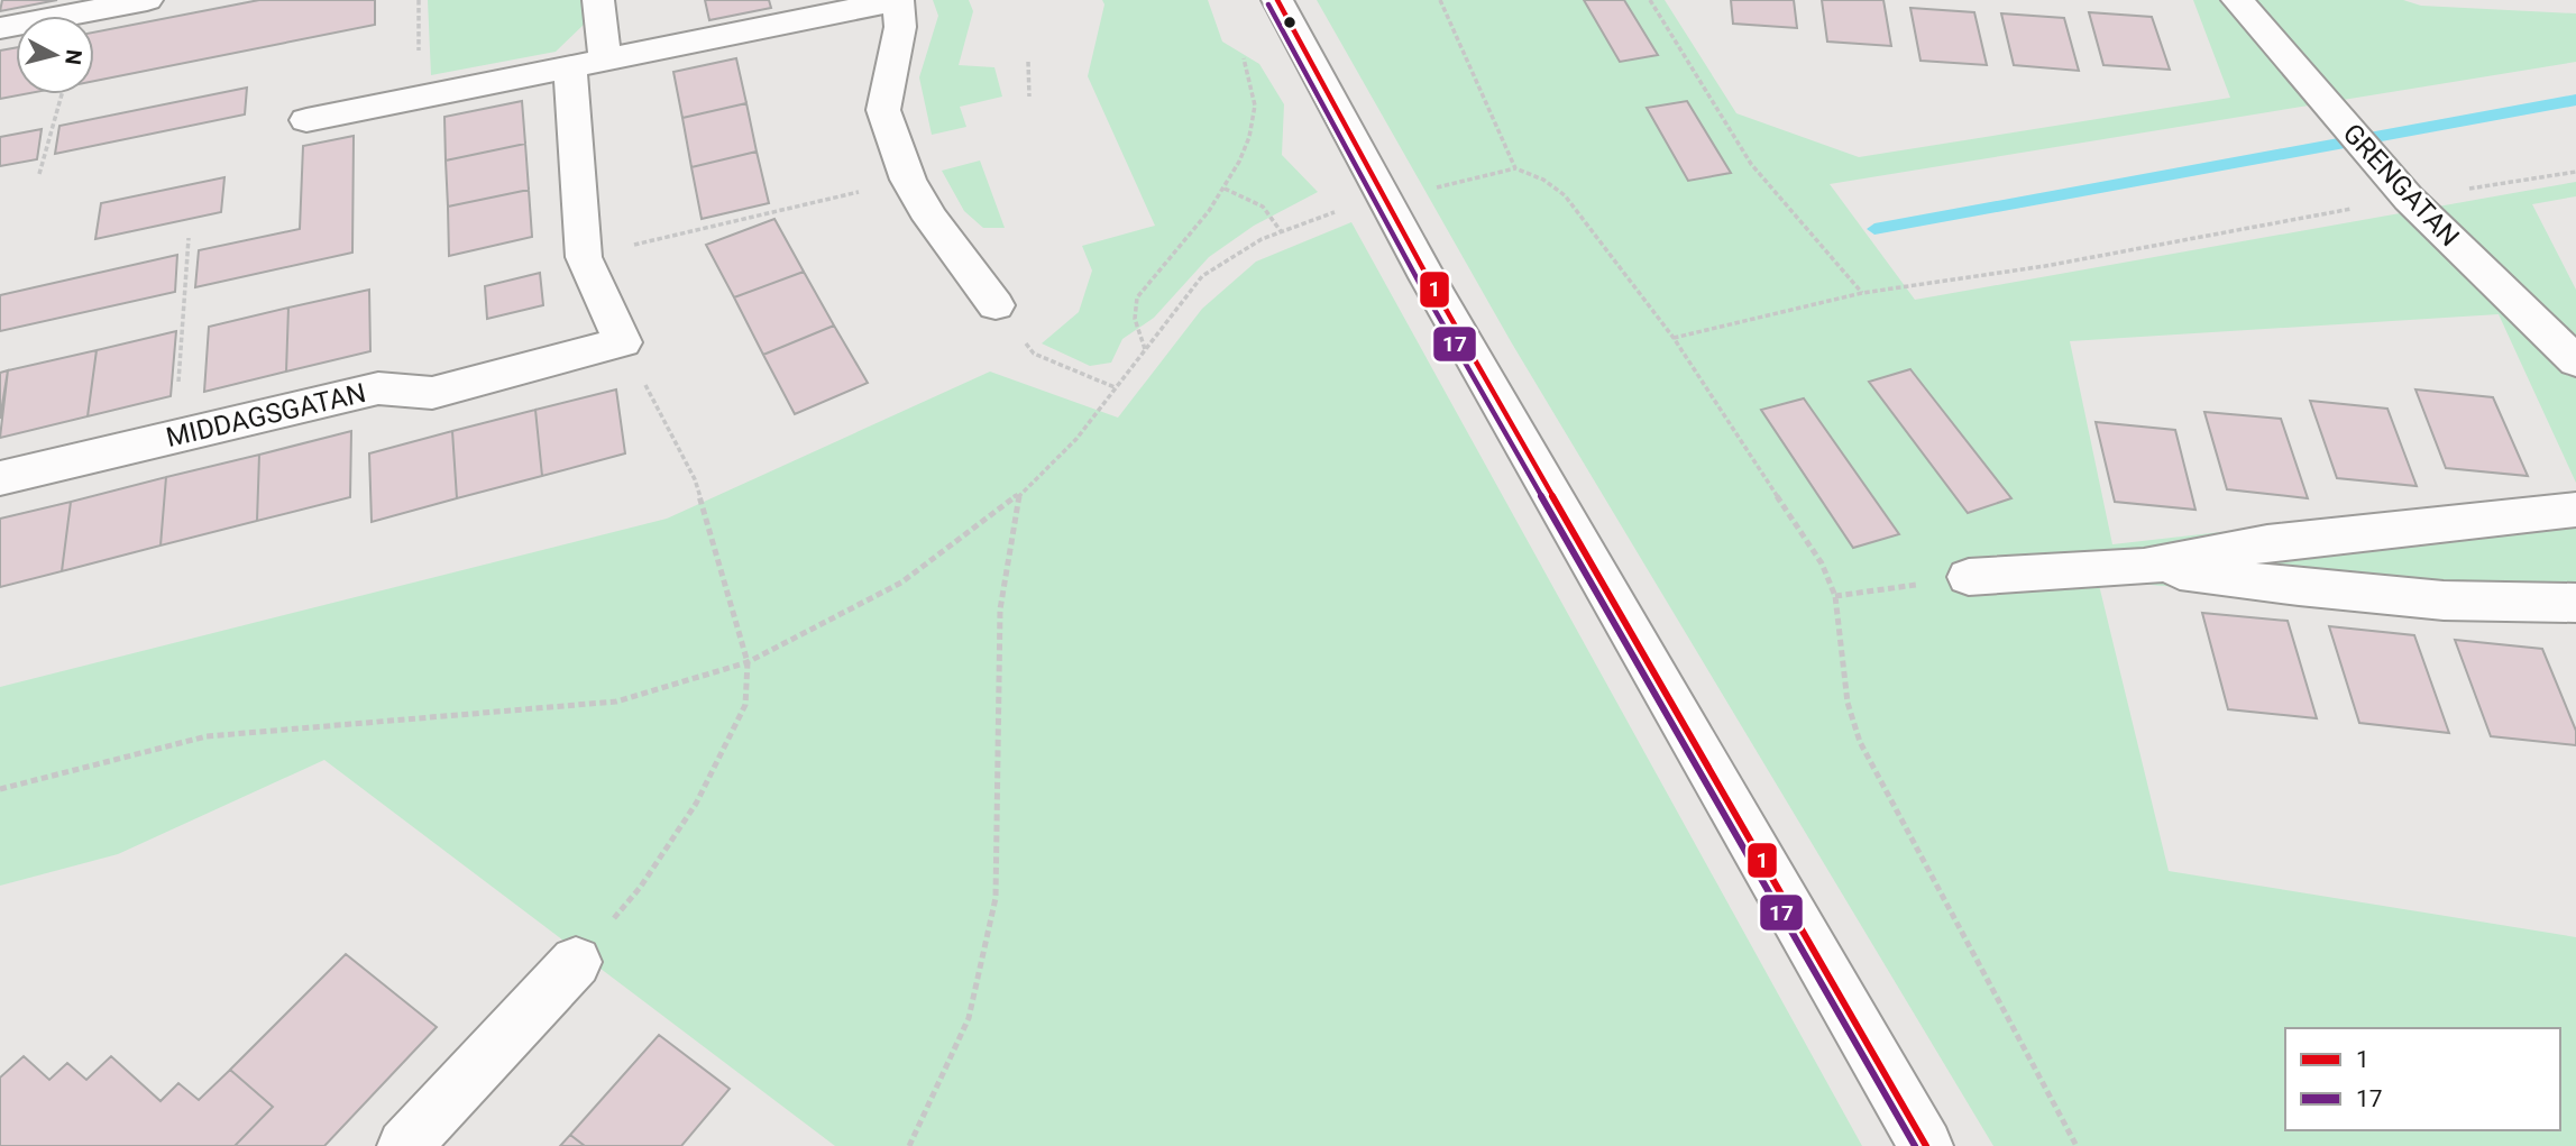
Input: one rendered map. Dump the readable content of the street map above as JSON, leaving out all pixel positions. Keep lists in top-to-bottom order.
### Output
{
  "streets": {
    "street": ["GRENGATAN", "MIDDAGSGATAN"]
  },
  "lines": ["transit line 1", "transit line 17"],
  "legend": ["1", "17"],
  "north": "right"
}
